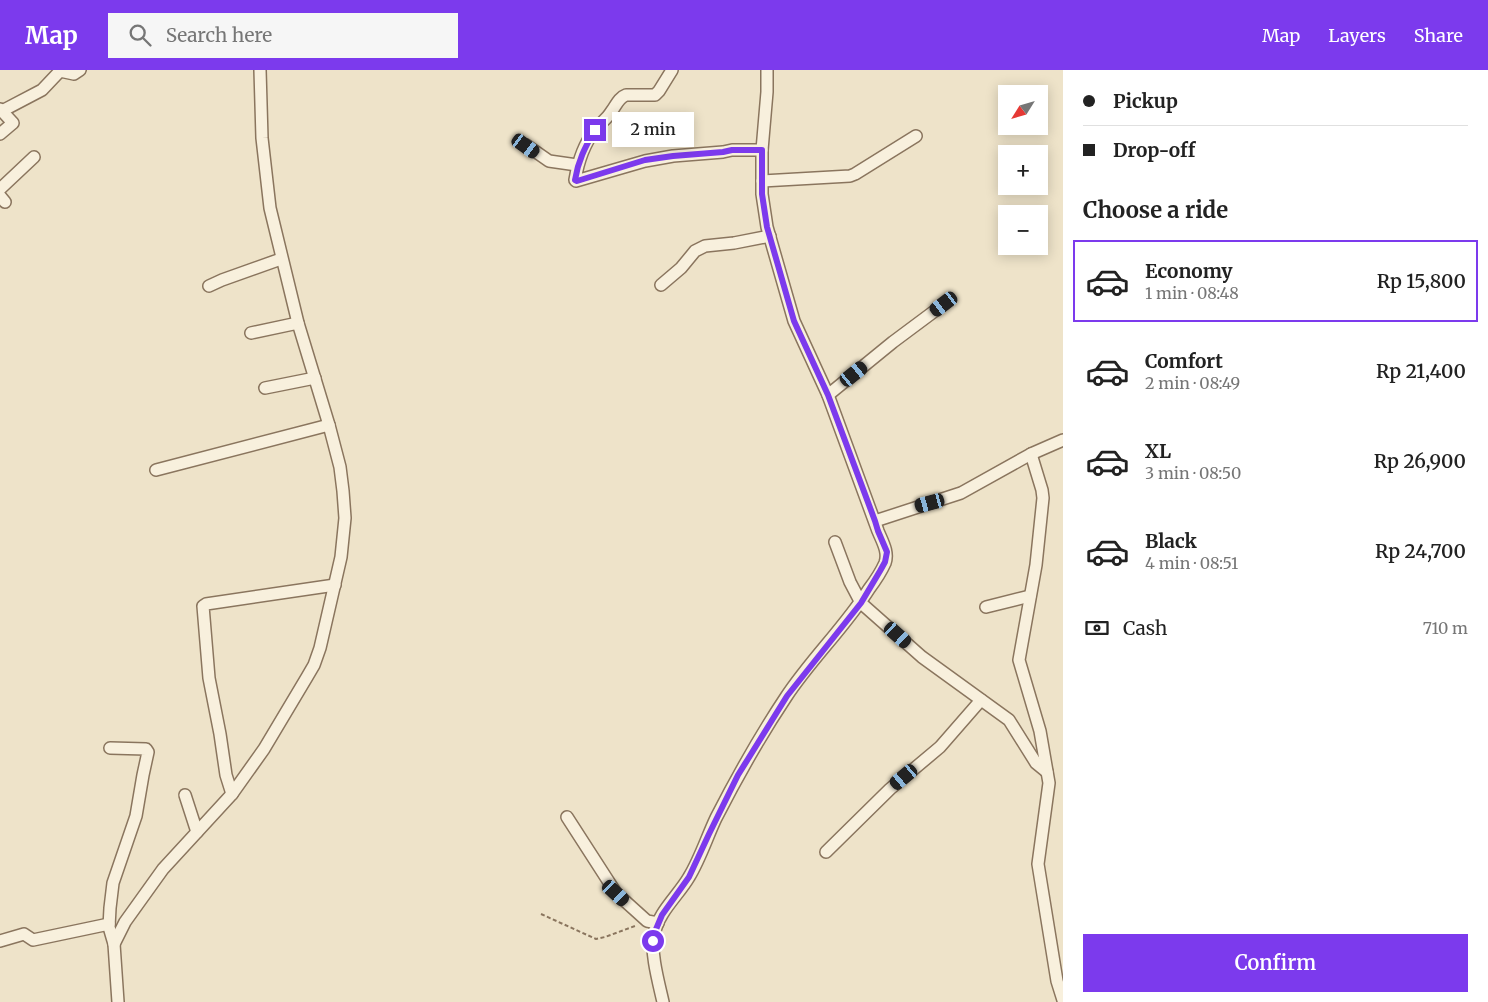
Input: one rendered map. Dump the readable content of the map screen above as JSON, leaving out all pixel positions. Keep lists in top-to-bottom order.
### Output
{
  "north": "bottom left",
  "page": {
    "header": "Map",
    "search": "Search here",
    "nav": ["Map", "Layers", "Share"],
    "banner": ["Pickup", "Drop-off"],
    "map_buttons": ["+", "−"],
    "bubble": "2 min",
    "heading": "Choose a ride",
    "list": [
      {
        "name": "Economy",
        "note": "1 min · 08:48",
        "value": "Rp 15,800"
      },
      {
        "name": "Comfort",
        "note": "2 min · 08:49",
        "value": "Rp 21,400"
      },
      {
        "name": "XL",
        "note": "3 min · 08:50",
        "value": "Rp 26,900"
      },
      {
        "name": "Black",
        "note": "4 min · 08:51",
        "value": "Rp 24,700"
      }
    ],
    "pay": ["Cash", "710 m"],
    "buttons": "Confirm"
  }
}
